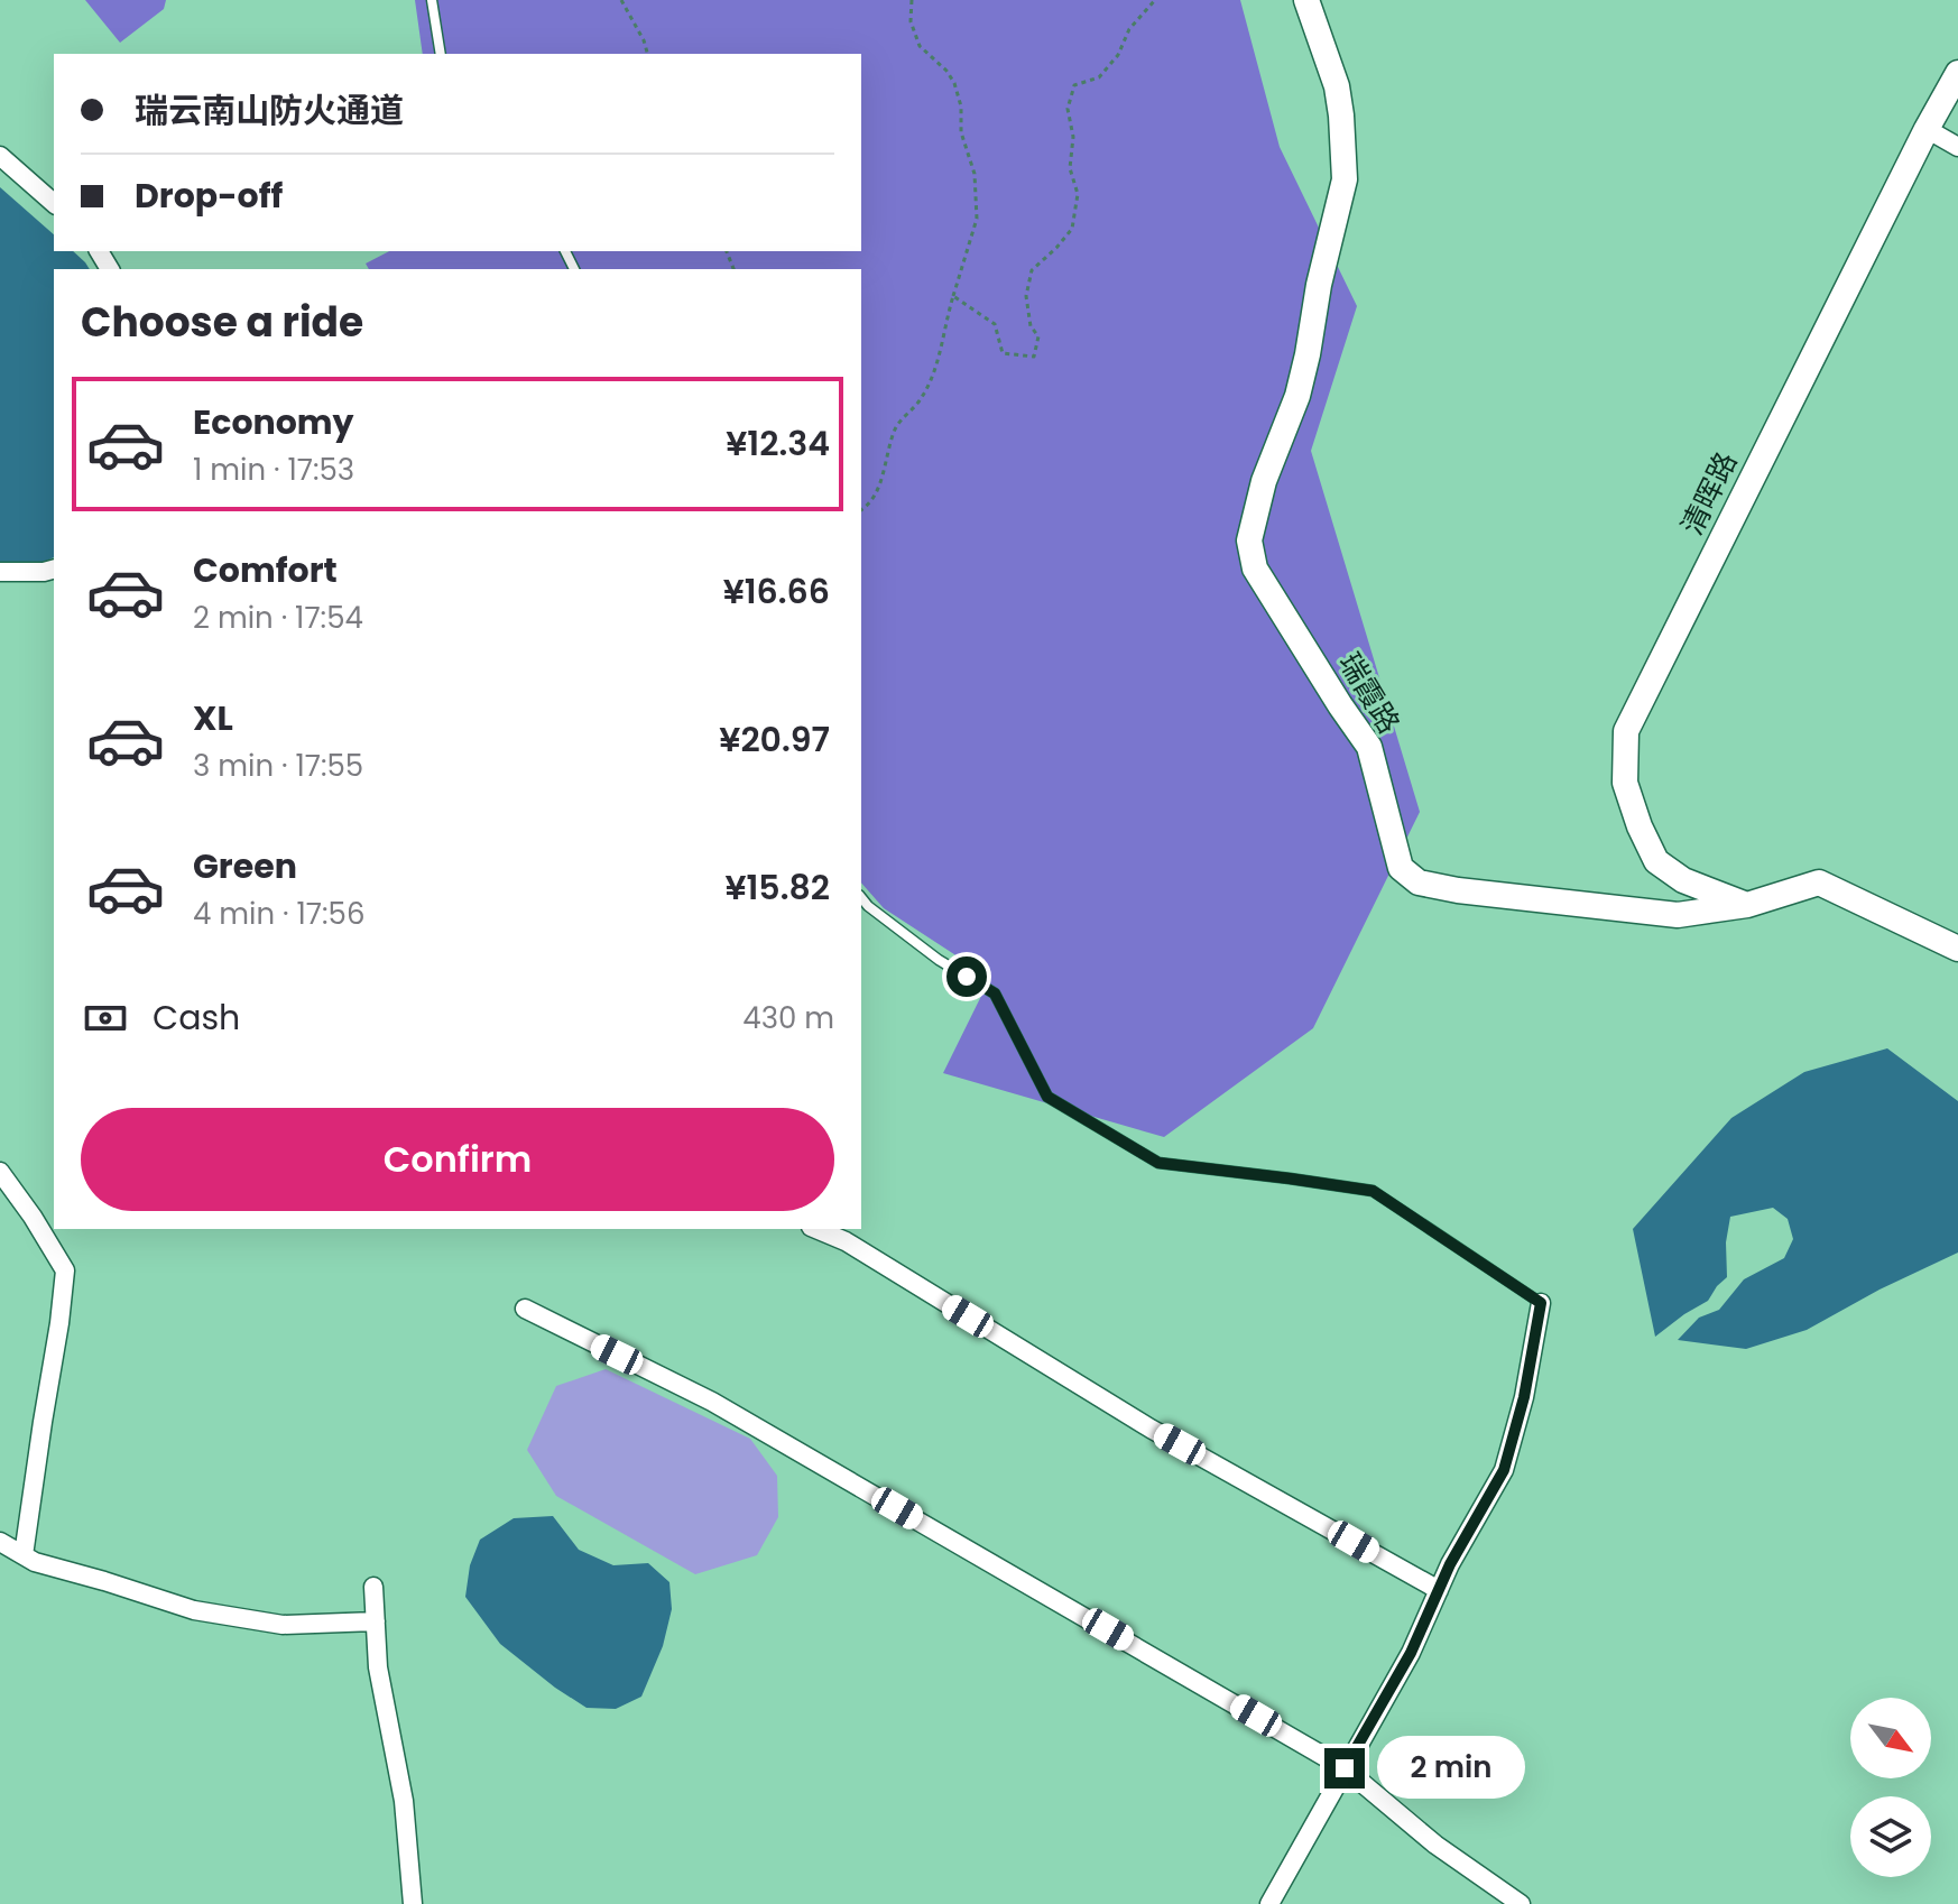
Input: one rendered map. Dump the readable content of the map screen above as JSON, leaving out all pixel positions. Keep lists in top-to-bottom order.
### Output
{
  "streets": {
    "street": ["清晖路", "瑞霞路"]
  },
  "crossings": [
    ["清晖路", "瑞霞路"]
  ],
  "north": "bottom right",
  "page": {
    "banner": ["瑞云南山防火通道", "Drop-off"],
    "heading": "Choose a ride",
    "list": [
      {
        "name": "Economy",
        "note": "1 min · 17:53",
        "value": "¥12.34"
      },
      {
        "name": "Comfort",
        "note": "2 min · 17:54",
        "value": "¥16.66"
      },
      {
        "name": "XL",
        "note": "3 min · 17:55",
        "value": "¥20.97"
      },
      {
        "name": "Green",
        "note": "4 min · 17:56",
        "value": "¥15.82"
      }
    ],
    "pay": ["Cash", "430 m"],
    "buttons": "Confirm",
    "bubble": "2 min"
  }
}
